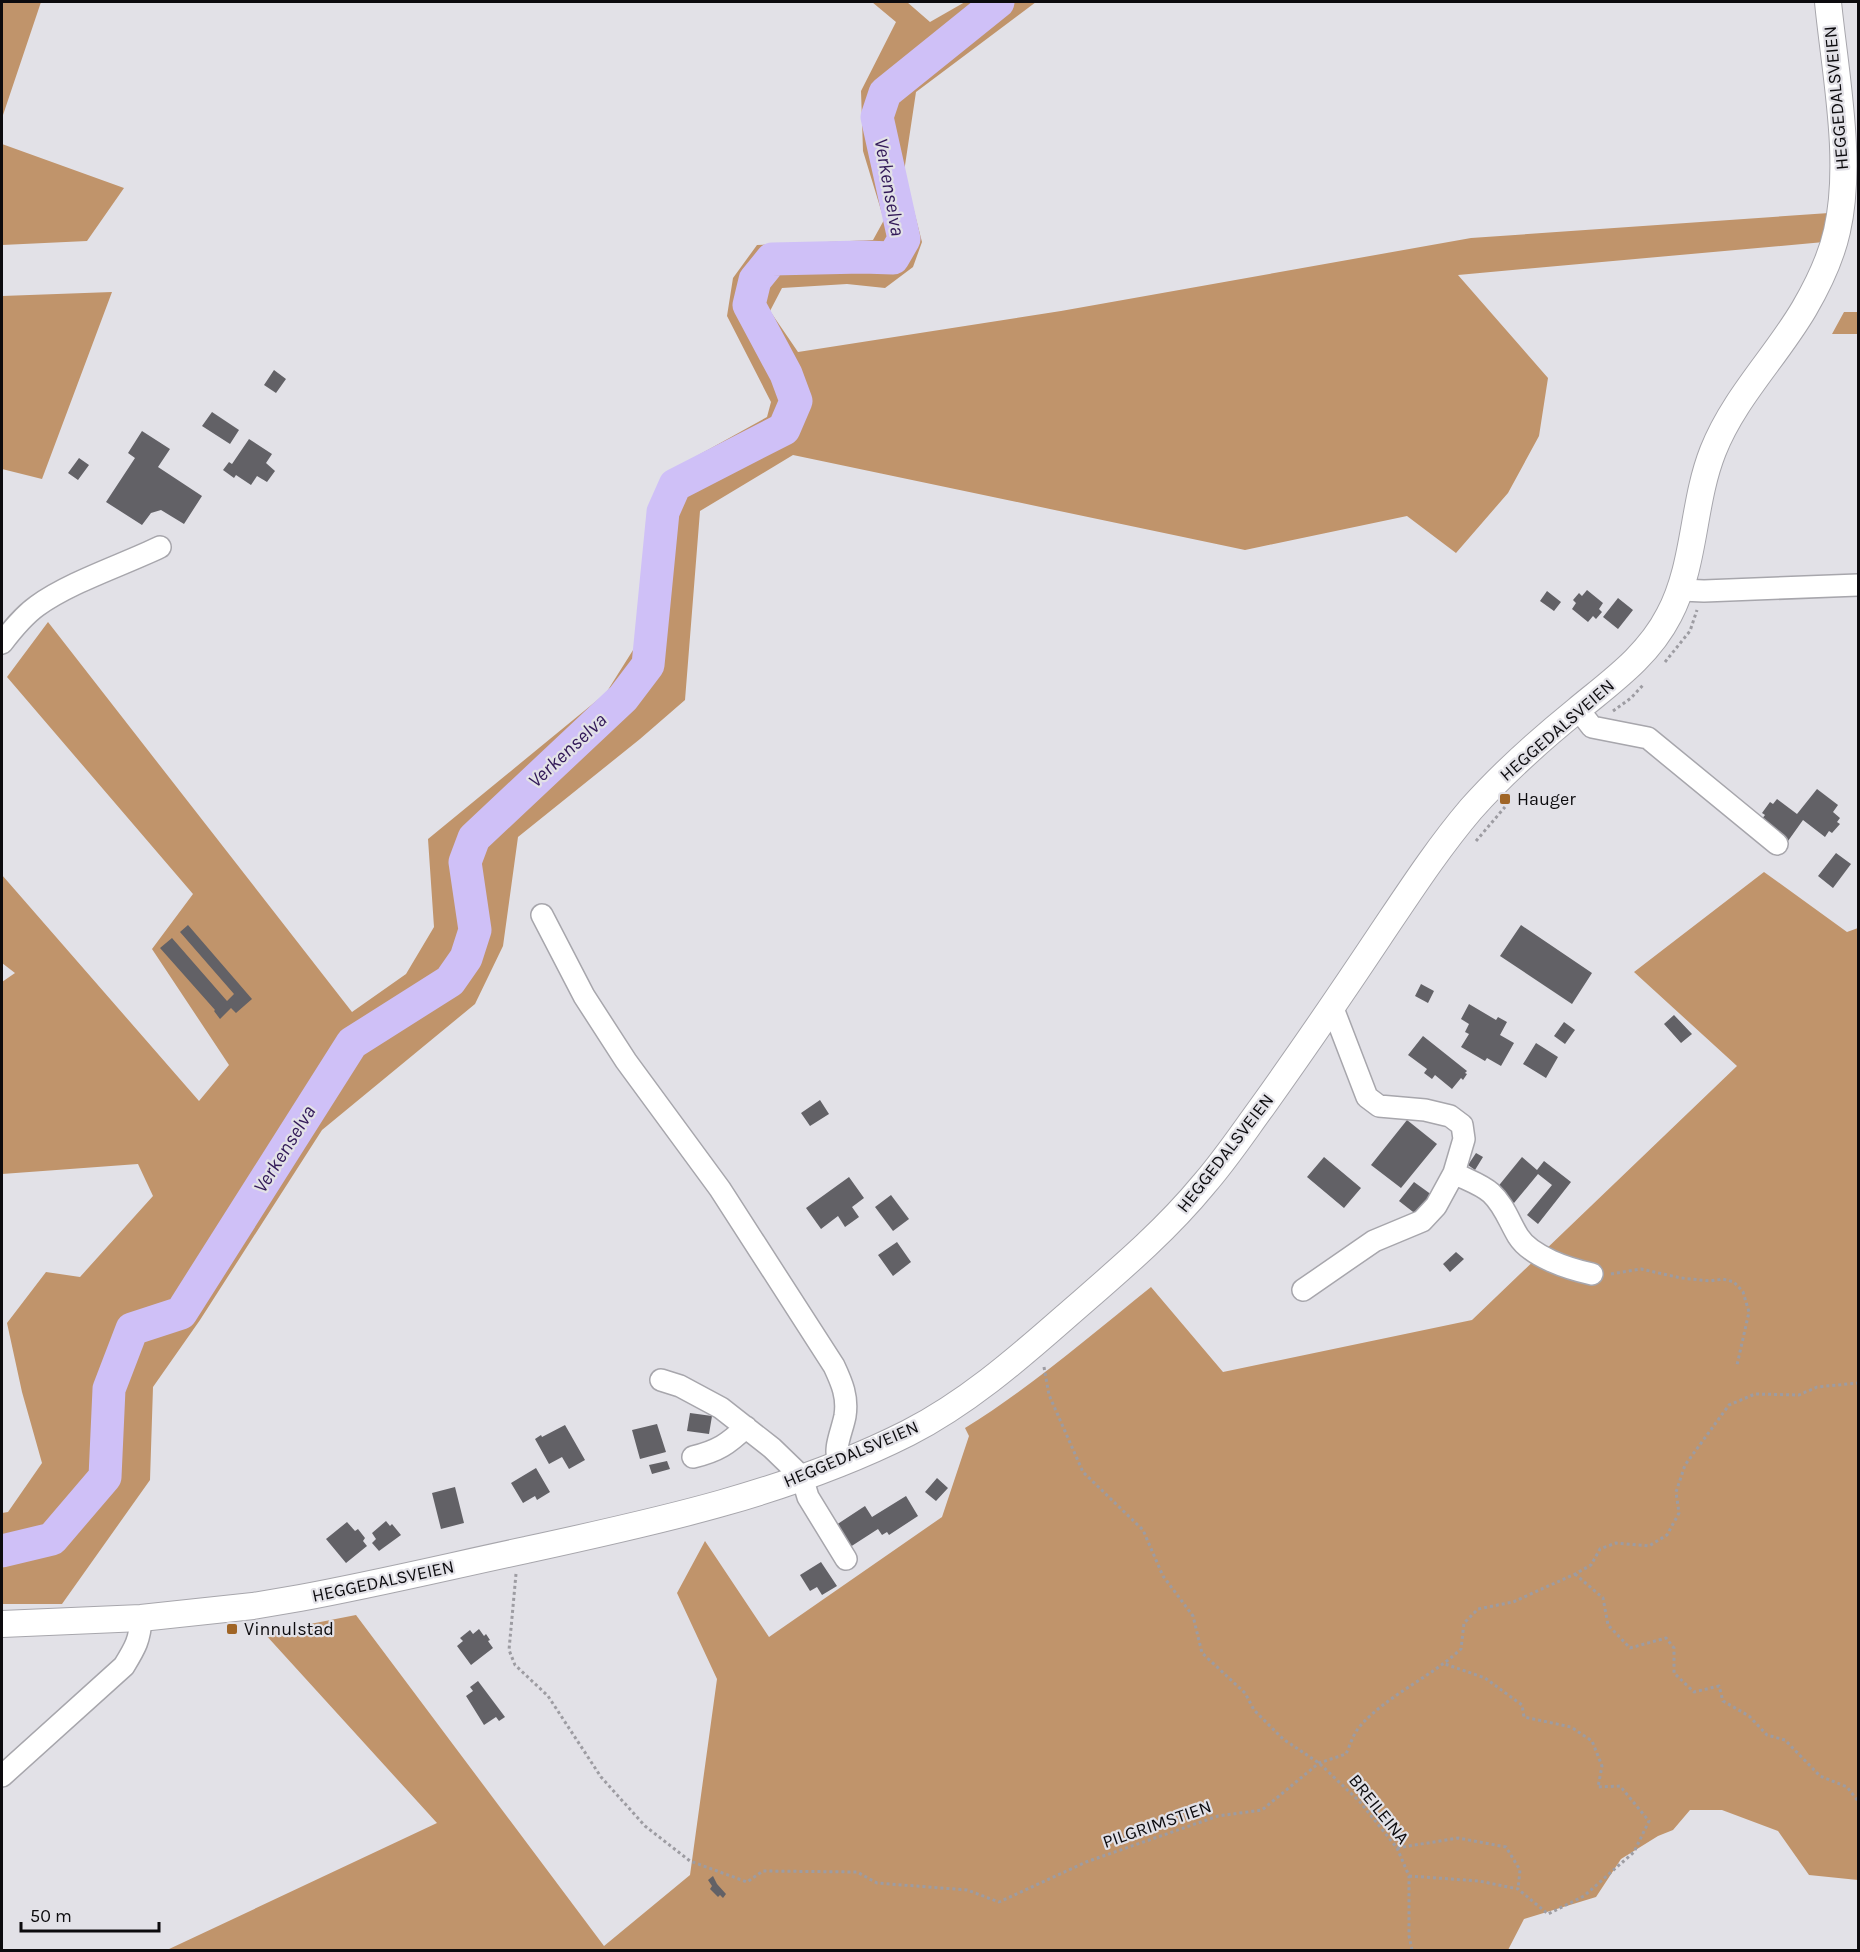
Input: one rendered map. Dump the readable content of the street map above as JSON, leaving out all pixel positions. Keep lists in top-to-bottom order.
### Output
{
  "streets": {
    "main road": ["HEGGEDALSVEIEN"],
    "path": ["BREILEINA", "PILGRIMSTIEN"]
  },
  "crossings": [
    ["BREILEINA", "PILGRIMSTIEN"]
  ],
  "water": ["Verkenselva"],
  "places": {
    "transit": ["Hauger", "Vinnulstad"]
  },
  "scale_bar": "50 m"
}
